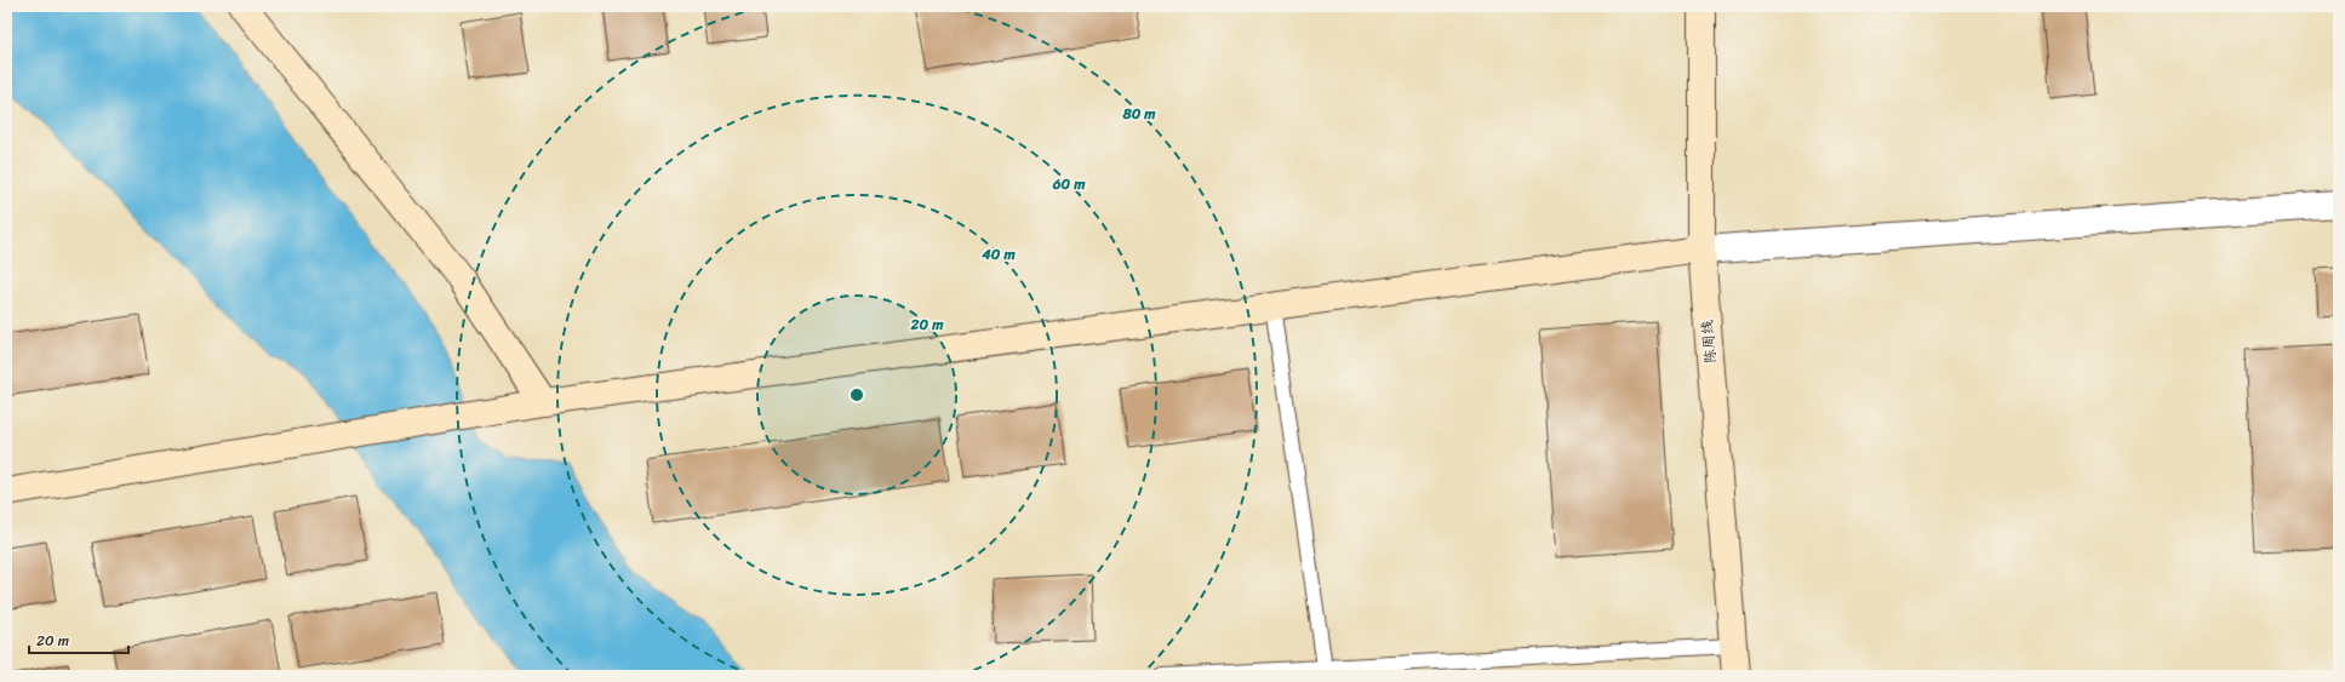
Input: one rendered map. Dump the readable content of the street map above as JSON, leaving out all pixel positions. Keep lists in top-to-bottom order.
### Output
{
  "streets": {
    "street": ["陈周线"]
  },
  "scale_bar": "20 m",
  "rings": [
    "80 m",
    "60 m",
    "40 m",
    "20 m"
  ]
}
